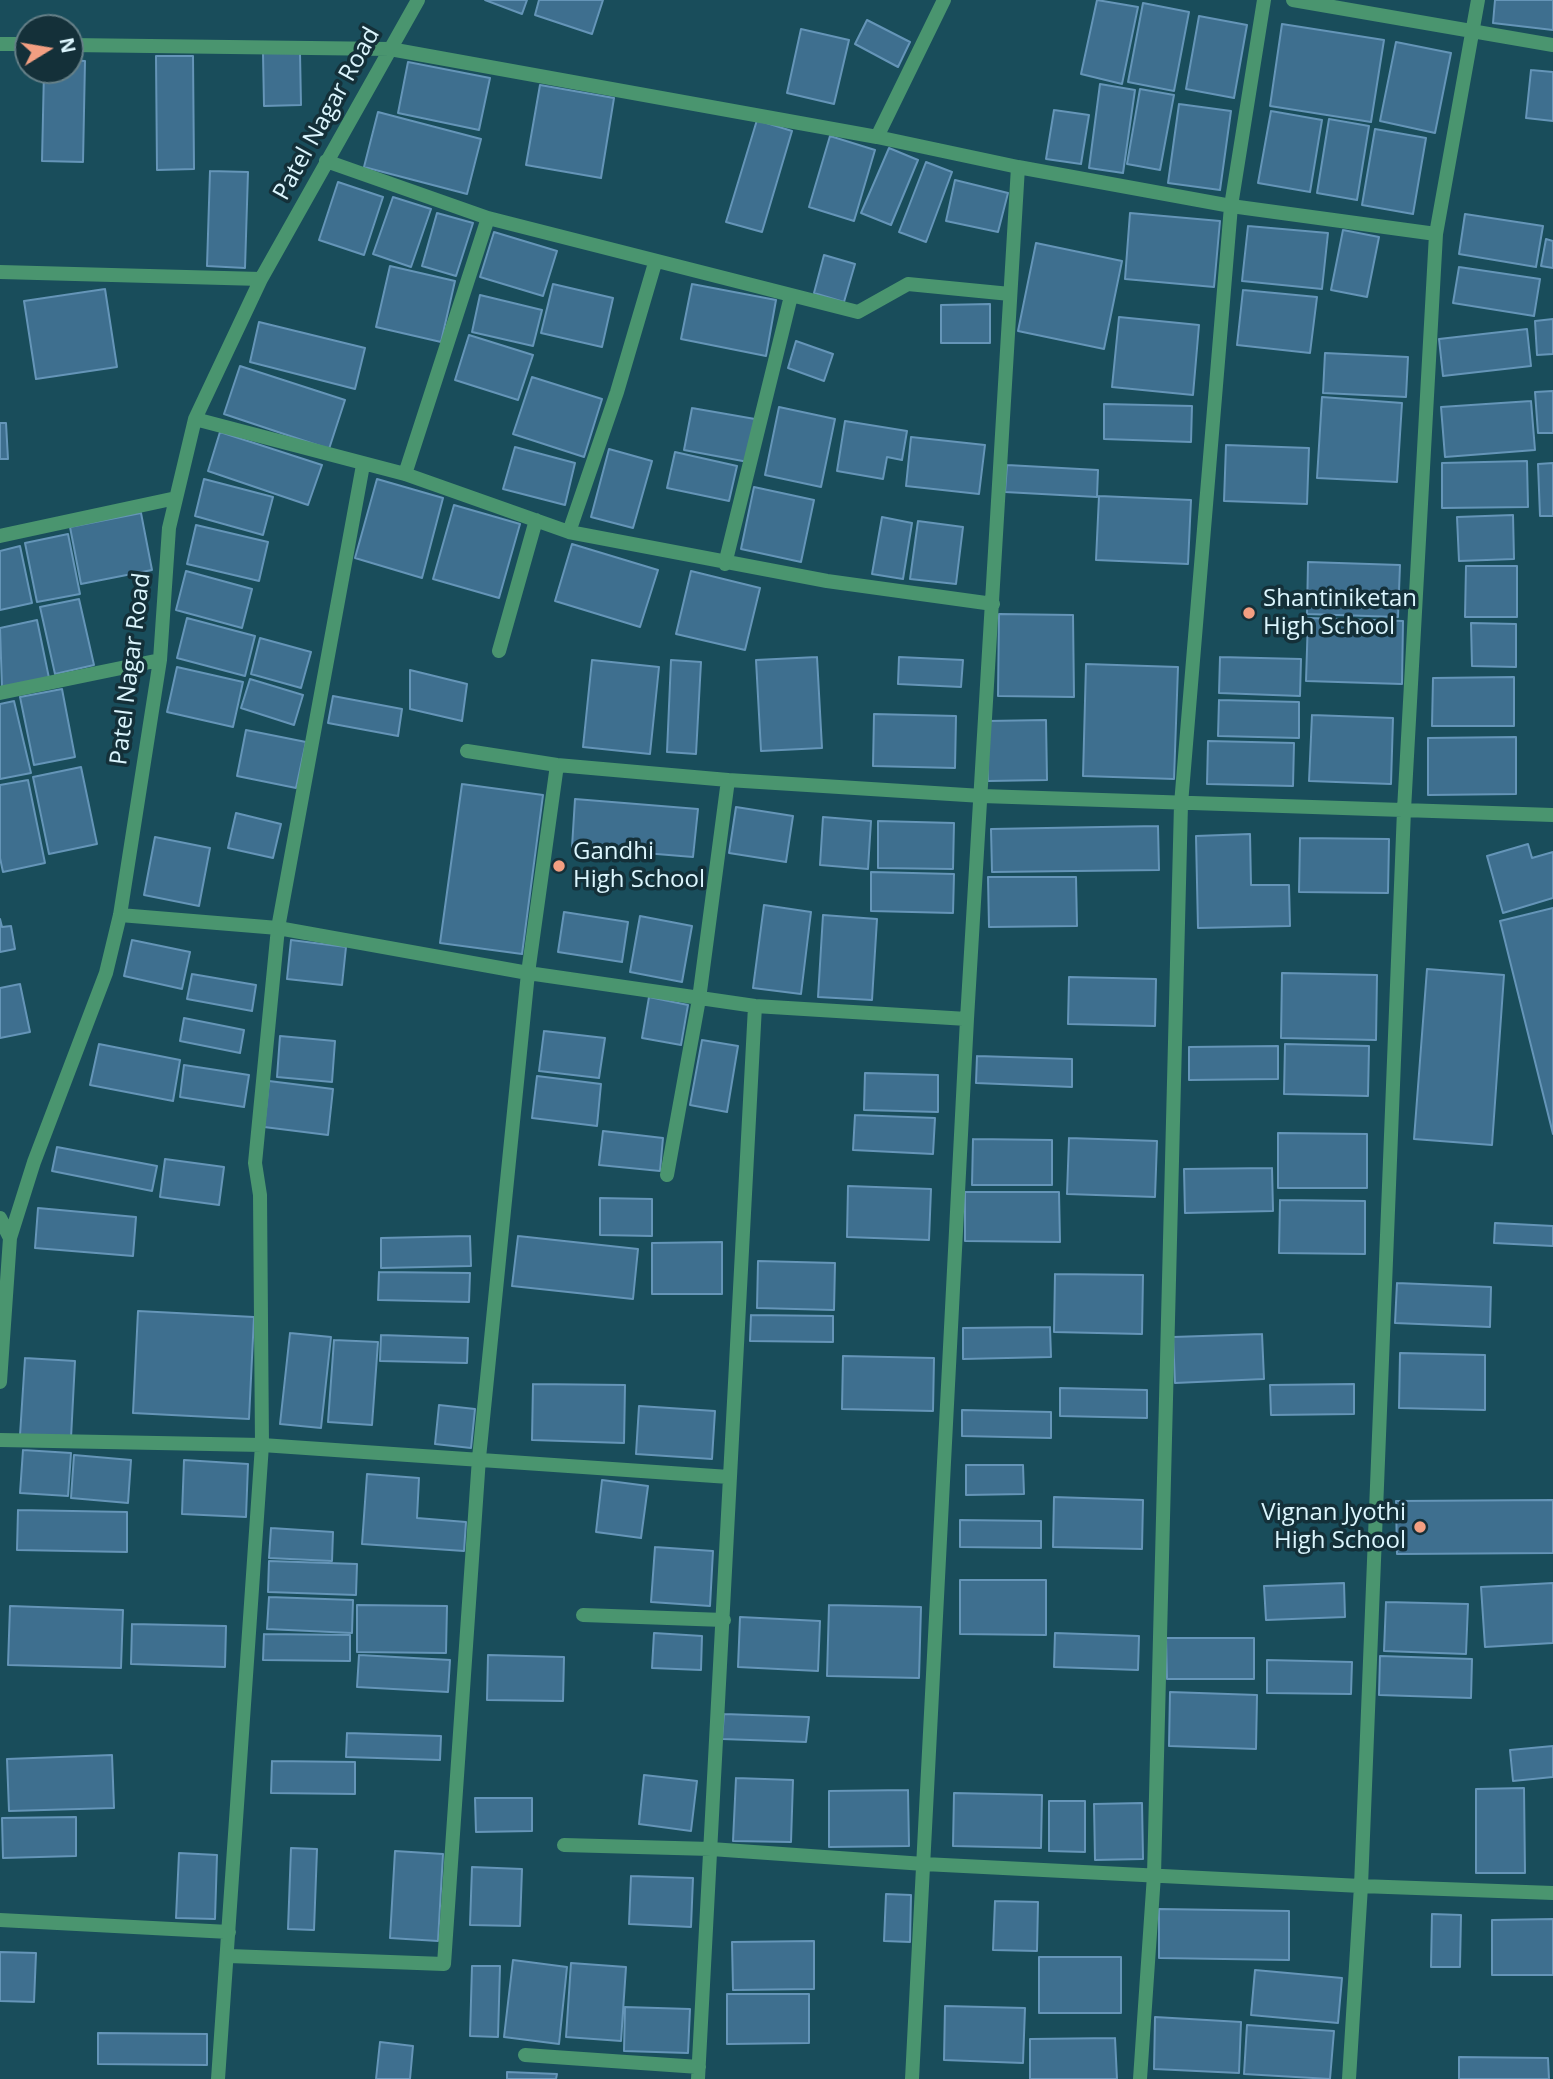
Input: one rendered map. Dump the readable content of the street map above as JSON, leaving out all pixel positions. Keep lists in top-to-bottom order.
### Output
{
  "streets": {
    "street": ["Patel Nagar Road"]
  },
  "places": ["Shantiniketan High School", "Gandhi High School", "Vignan Jyothi High School"],
  "north": "right"
}
